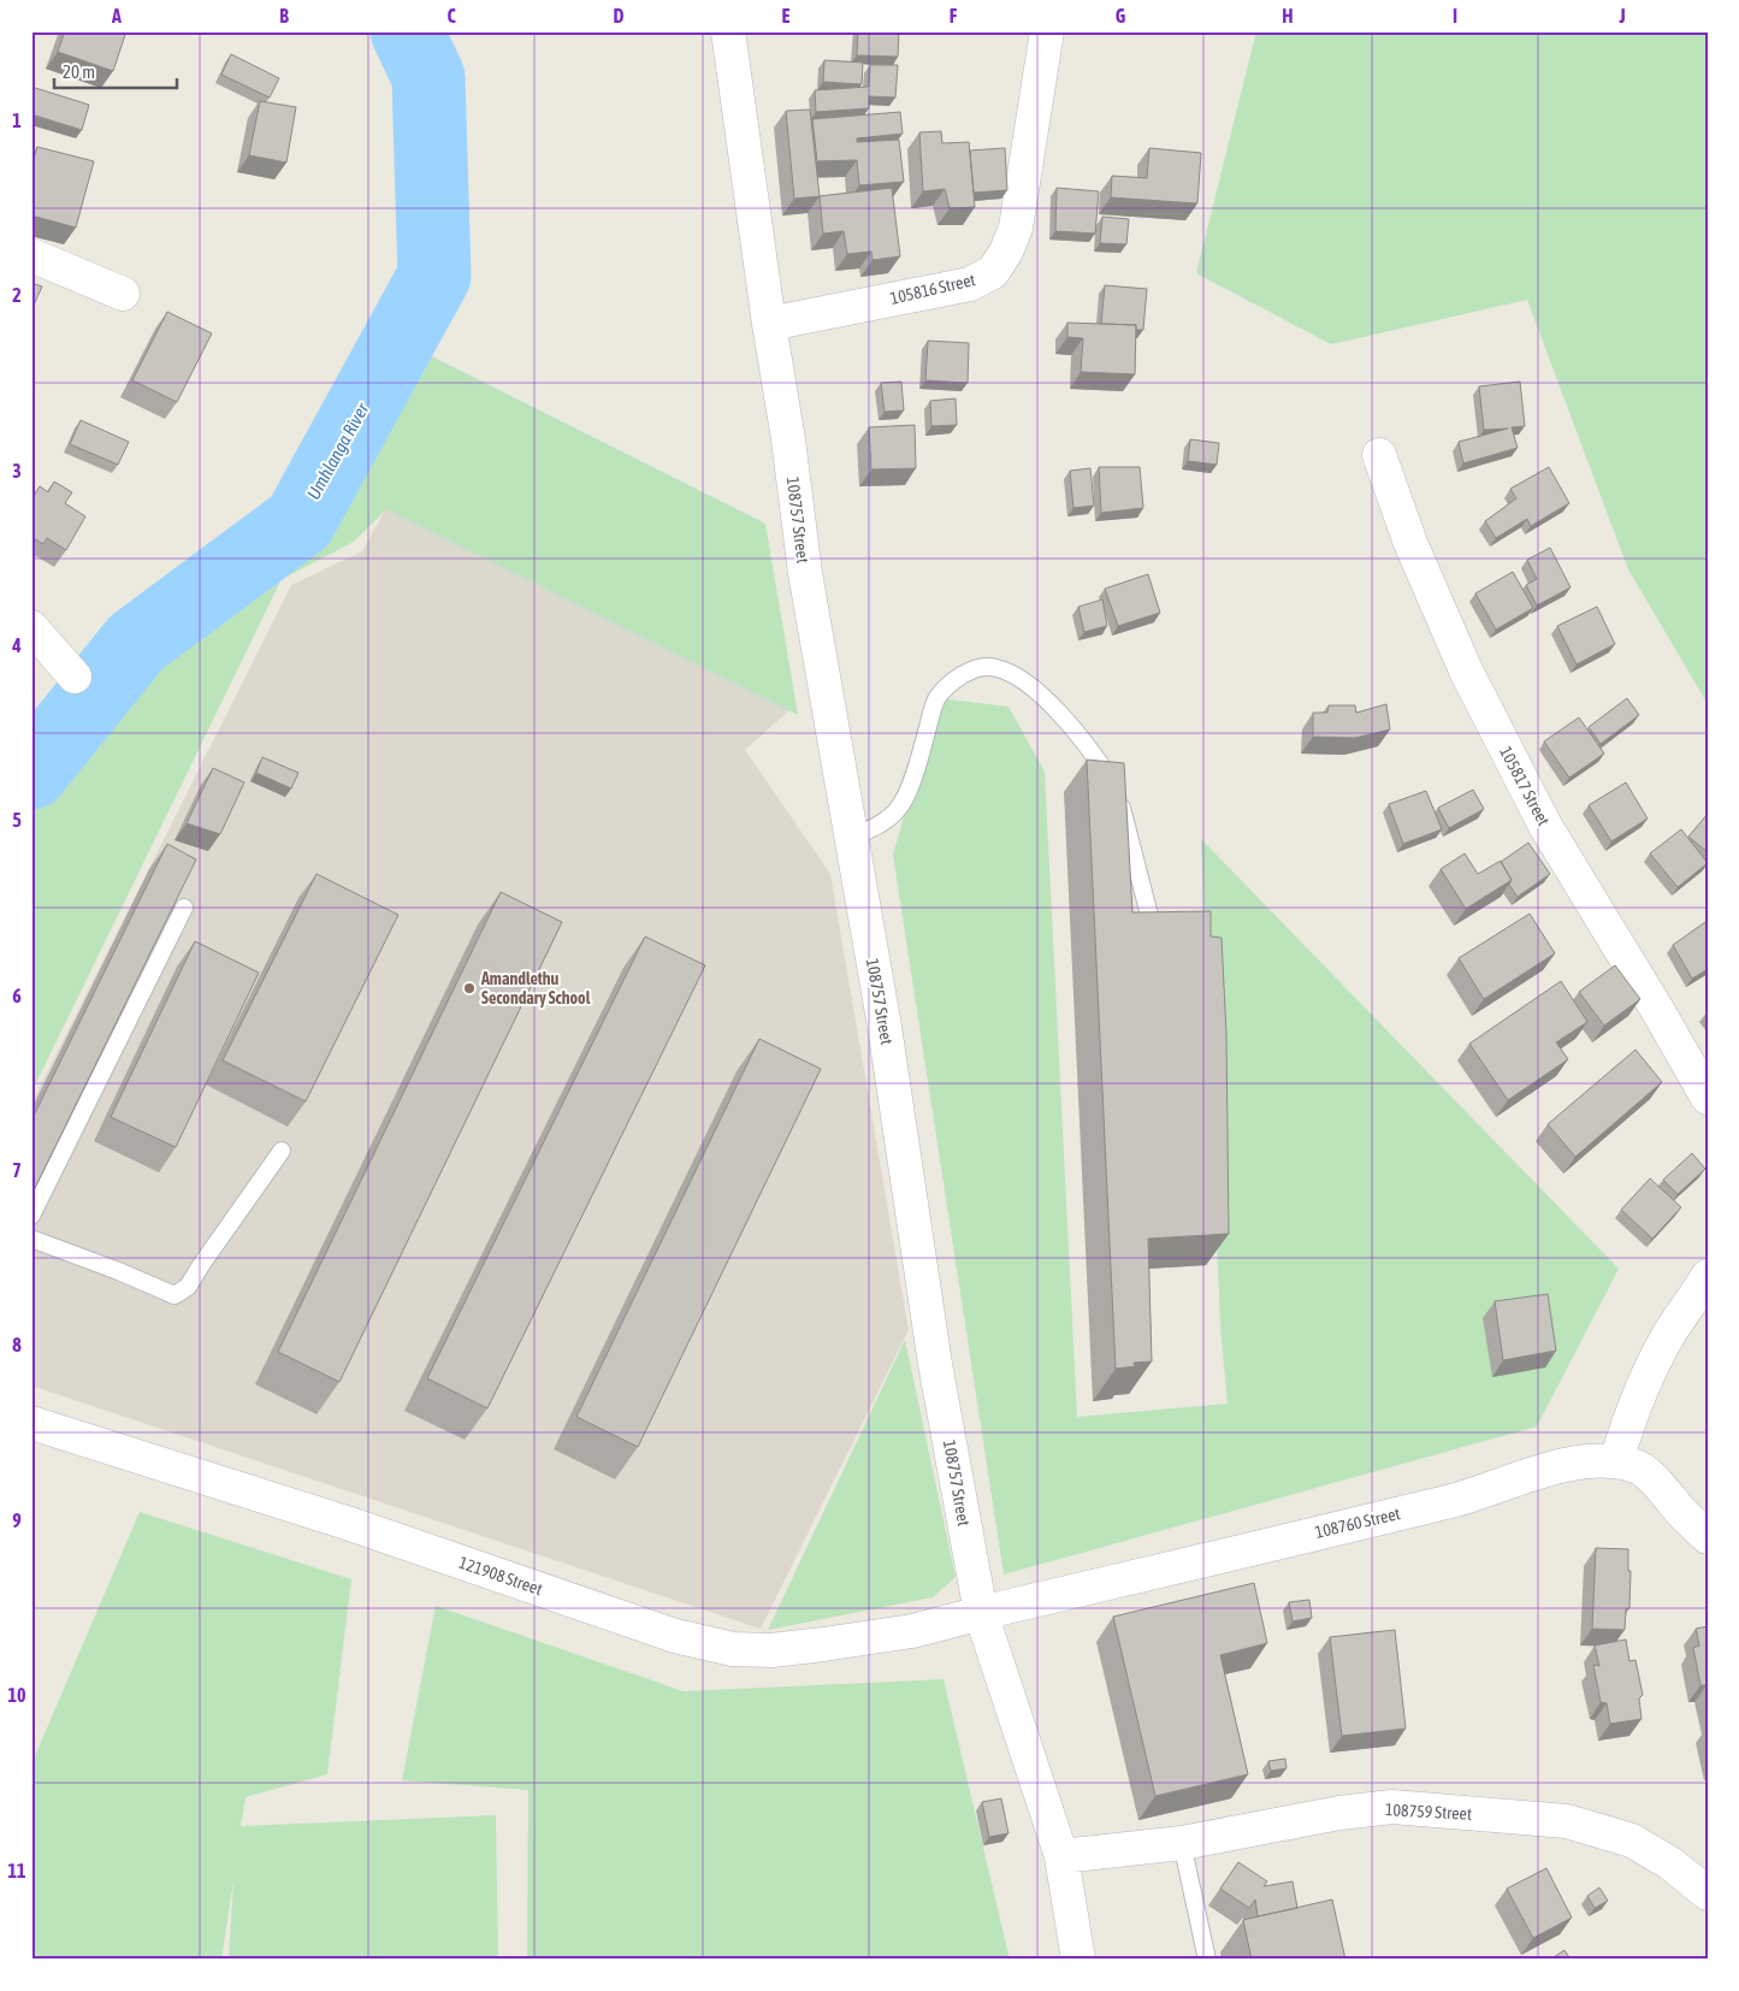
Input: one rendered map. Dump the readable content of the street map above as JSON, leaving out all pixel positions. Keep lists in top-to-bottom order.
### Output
{
  "streets": {
    "street": [
      "105816 Street",
      "108757 Street",
      "105817 Street",
      "108760 Street",
      "121908 Street",
      "108759 Street"
    ]
  },
  "crossings": [
    ["105816 Street", "108757 Street"],
    ["108757 Street", "108760 Street"],
    ["108757 Street", "121908 Street"],
    ["108757 Street", "108759 Street"],
    ["108760 Street", "121908 Street"]
  ],
  "water": ["Umhlanga River"],
  "places": ["Amandlethu Secondary School"],
  "scale_bar": "20 m",
  "grid": {
    "columns": [
      "A",
      "B",
      "C",
      "D",
      "E",
      "F",
      "G",
      "H",
      "I",
      "J"
    ],
    "rows": [
      "1",
      "2",
      "3",
      "4",
      "5",
      "6",
      "7",
      "8",
      "9",
      "10",
      "11"
    ]
  }
}
